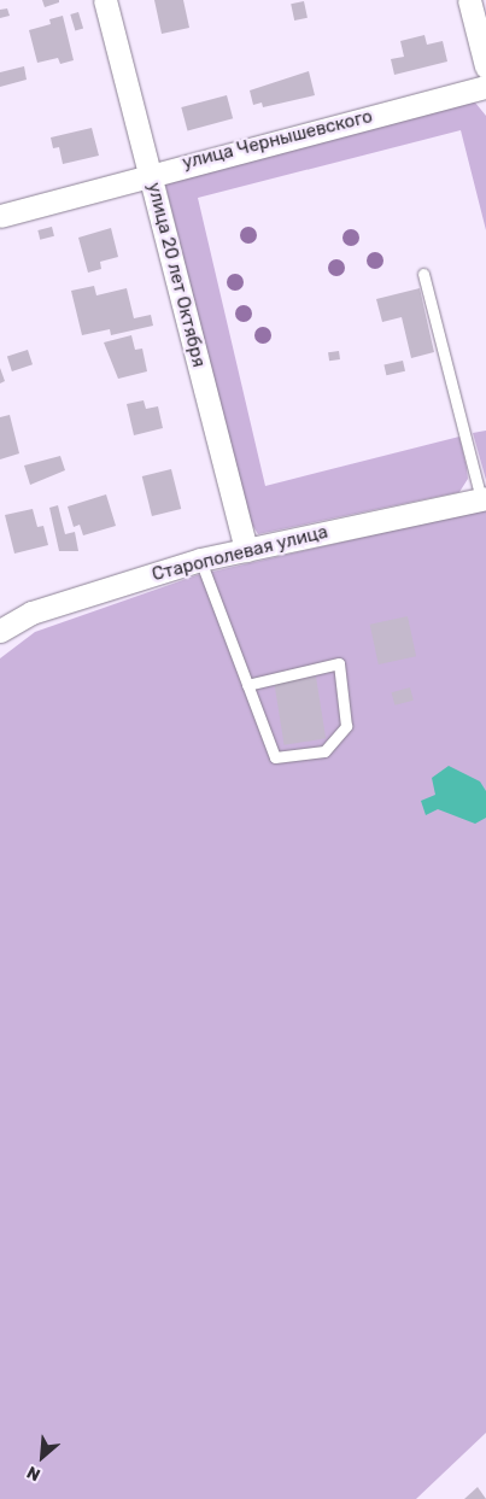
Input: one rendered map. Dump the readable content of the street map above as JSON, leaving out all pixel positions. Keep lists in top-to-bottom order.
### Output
{
  "streets": {
    "street": ["улица Чернышевского", "улица 20 лет Октября", "Старополевая улица"]
  },
  "crossings": [
    ["улица Чернышевского", "улица 20 лет Октября"],
    ["улица 20 лет Октября", "Старополевая улица"]
  ],
  "north": "bottom left"
}
